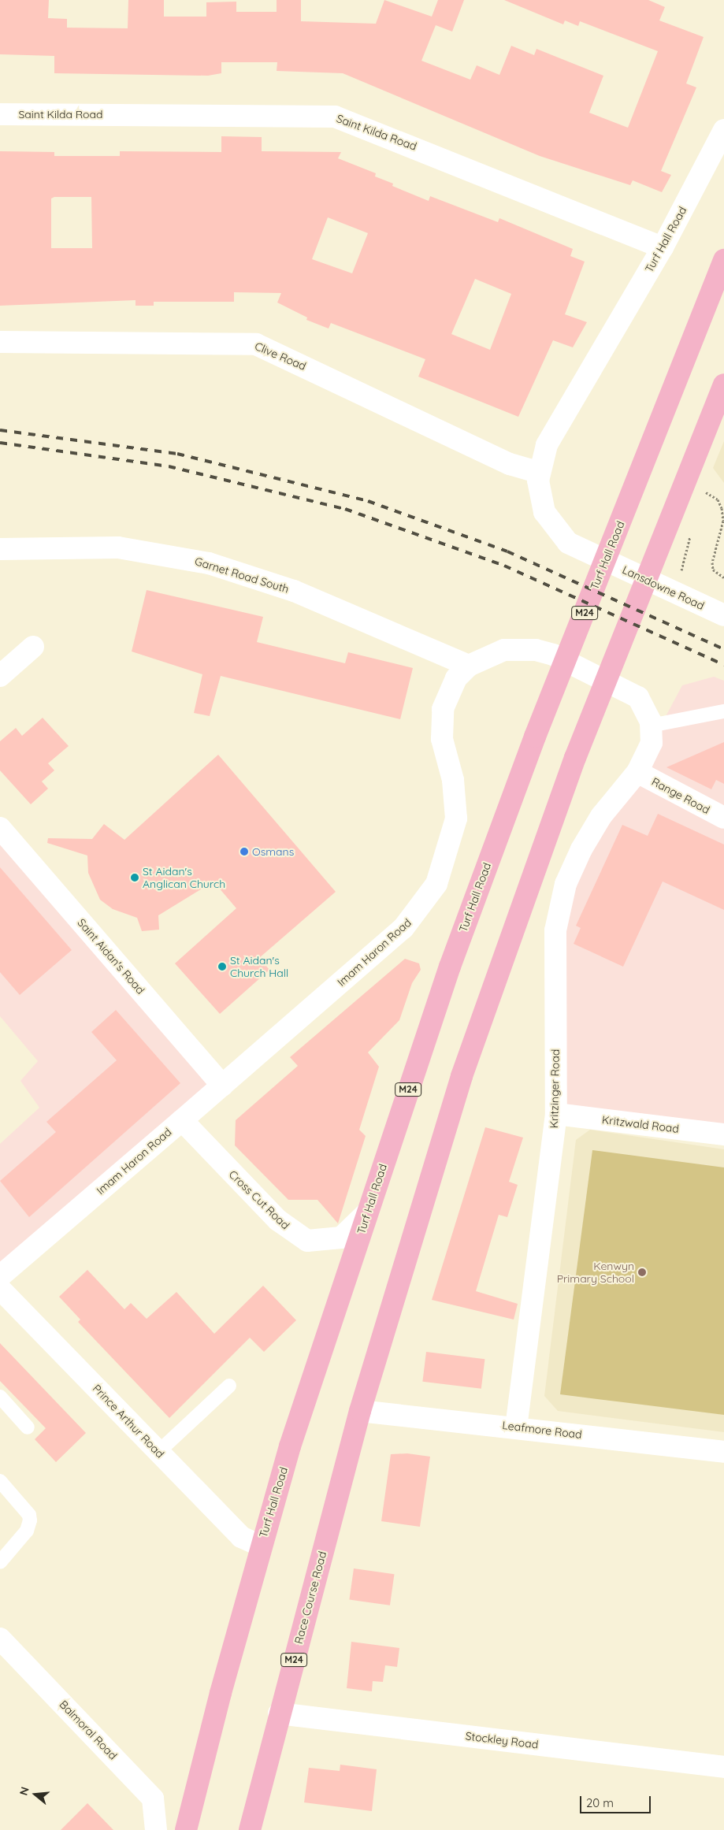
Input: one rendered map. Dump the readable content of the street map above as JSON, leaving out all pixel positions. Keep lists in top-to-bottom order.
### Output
{
  "streets": {
    "main road": ["Turf Hall Road", "M24", "Race Course Road"],
    "street": [
      "Saint Kilda Road",
      "Clive Road",
      "Garnet Road South",
      "Lansdowne Road",
      "Range Road",
      "Imam Haron Road",
      "Saint Aidan's Road",
      "Kritzinger Road",
      "Kritzwald Road",
      "Cross Cut Road",
      "Prince Arthur Road",
      "Leafmore Road",
      "Balmoral Road",
      "Stockley Road"
    ]
  },
  "crossings": [
    ["Saint Kilda Road", "Turf Hall Road"],
    ["Turf Hall Road", "Clive Road"],
    ["Turf Hall Road", "Lansdowne Road"],
    ["Turf Hall Road", "M24"],
    ["Turf Hall Road", "Cross Cut Road"],
    ["Turf Hall Road", "Prince Arthur Road"],
    ["Clive Road", "Lansdowne Road"],
    ["Garnet Road South", "Imam Haron Road"],
    ["M24", "Prince Arthur Road"],
    ["M24", "Leafmore Road"],
    ["M24", "Race Course Road"],
    ["Range Road", "Imam Haron Road"],
    ["Range Road", "Kritzinger Road"],
    ["Imam Haron Road", "Saint Aidan's Road"],
    ["Imam Haron Road", "Kritzinger Road"],
    ["Imam Haron Road", "Cross Cut Road"],
    ["Kritzinger Road", "Kritzwald Road"],
    ["Kritzinger Road", "Leafmore Road"],
    ["Leafmore Road", "Race Course Road"],
    ["Race Course Road", "Stockley Road"]
  ],
  "places": [
    "Osmans",
    "St Aidan's Anglican Church",
    "St Aidan's Church Hall",
    "Kenwyn Primary School"
  ],
  "scale_bar": "20 m",
  "north": "left"
}
